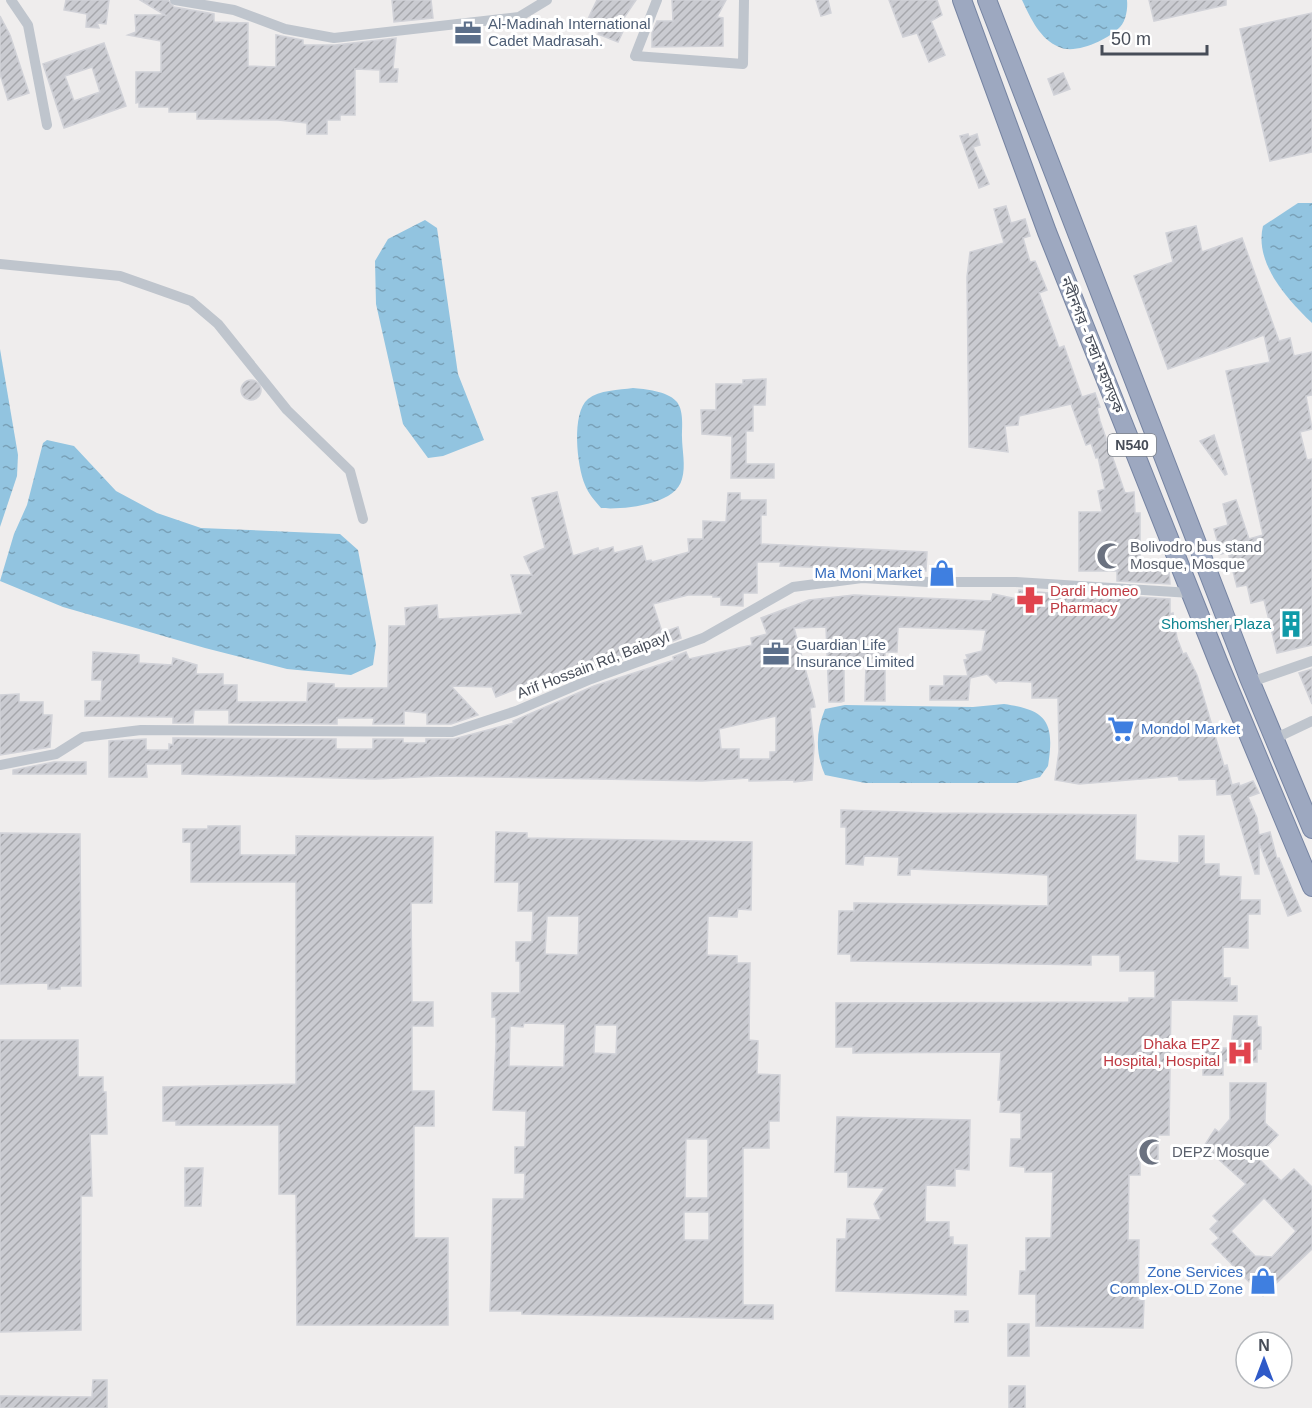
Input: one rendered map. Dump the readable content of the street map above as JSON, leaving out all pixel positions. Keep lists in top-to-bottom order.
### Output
{
  "streets": {
    "highway": ["নবীনগর - চন্দ্রা মহাসড়ক", "N540"],
    "street": ["Arif Hossain Rd, Baipayl"]
  },
  "crossings": [
    ["নবীনগর - চন্দ্রা মহাসড়ক", "Arif Hossain Rd, Baipayl"]
  ],
  "places": {
    "office": ["Al-Madinah International Cadet Madrasah.", "Guardian Life Insurance Limited"],
    "mosque": ["Bolivodro bus stand Mosque, Mosque", "DEPZ Mosque"],
    "shop": ["Ma Moni Market", "Zone Services Complex-OLD Zone"],
    "pharmacy": ["Dardi Homeo Pharmacy"],
    "building": ["Shomsher Plaza"],
    "supermarket": ["Mondol Market"],
    "hospital": ["Dhaka EPZ Hospital, Hospital"]
  },
  "scale_bar": "50 m",
  "north": "top"
}
